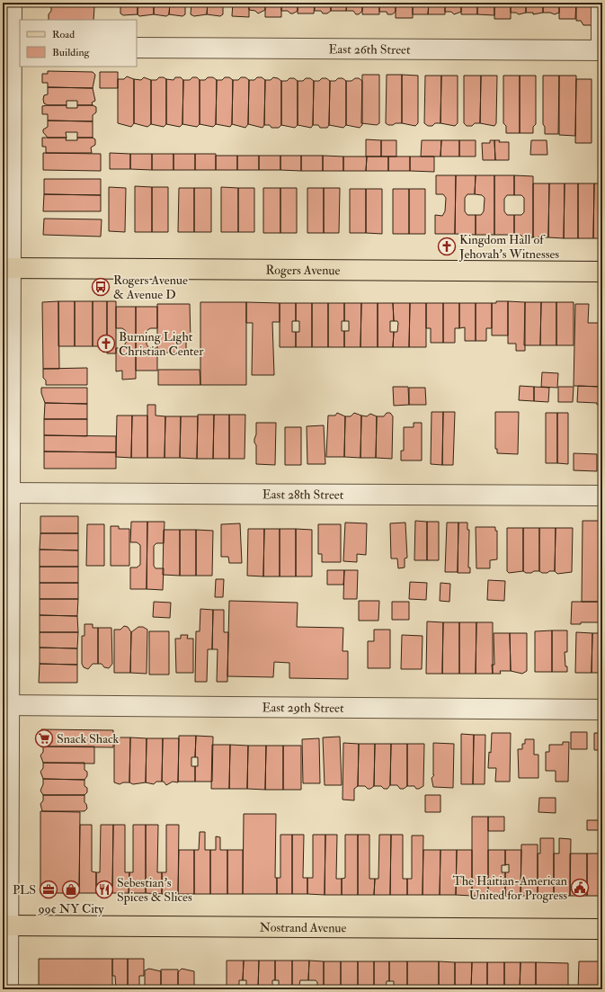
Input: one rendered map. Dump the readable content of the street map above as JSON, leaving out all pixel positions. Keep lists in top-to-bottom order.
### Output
{
  "streets": {
    "main road": ["Rogers Avenue", "Nostrand Avenue"],
    "street": ["East 26th Street", "East 28th Street", "East 29th Street"]
  },
  "places": {
    "church": ["Kingdom Hall of Jehovah's Witnesses", "Burning Light Christian Center"],
    "bus stop": ["Rogers Avenue & Avenue D"],
    "supermarket": ["Snack Shack"],
    "public building": ["The Haitian-American United for Progress"],
    "office": ["PLS"],
    "shop": ["99¢ NY City"],
    "restaurant": ["Sebestian's Spices & Slices"]
  },
  "legend": ["Road", "Building"]
}
